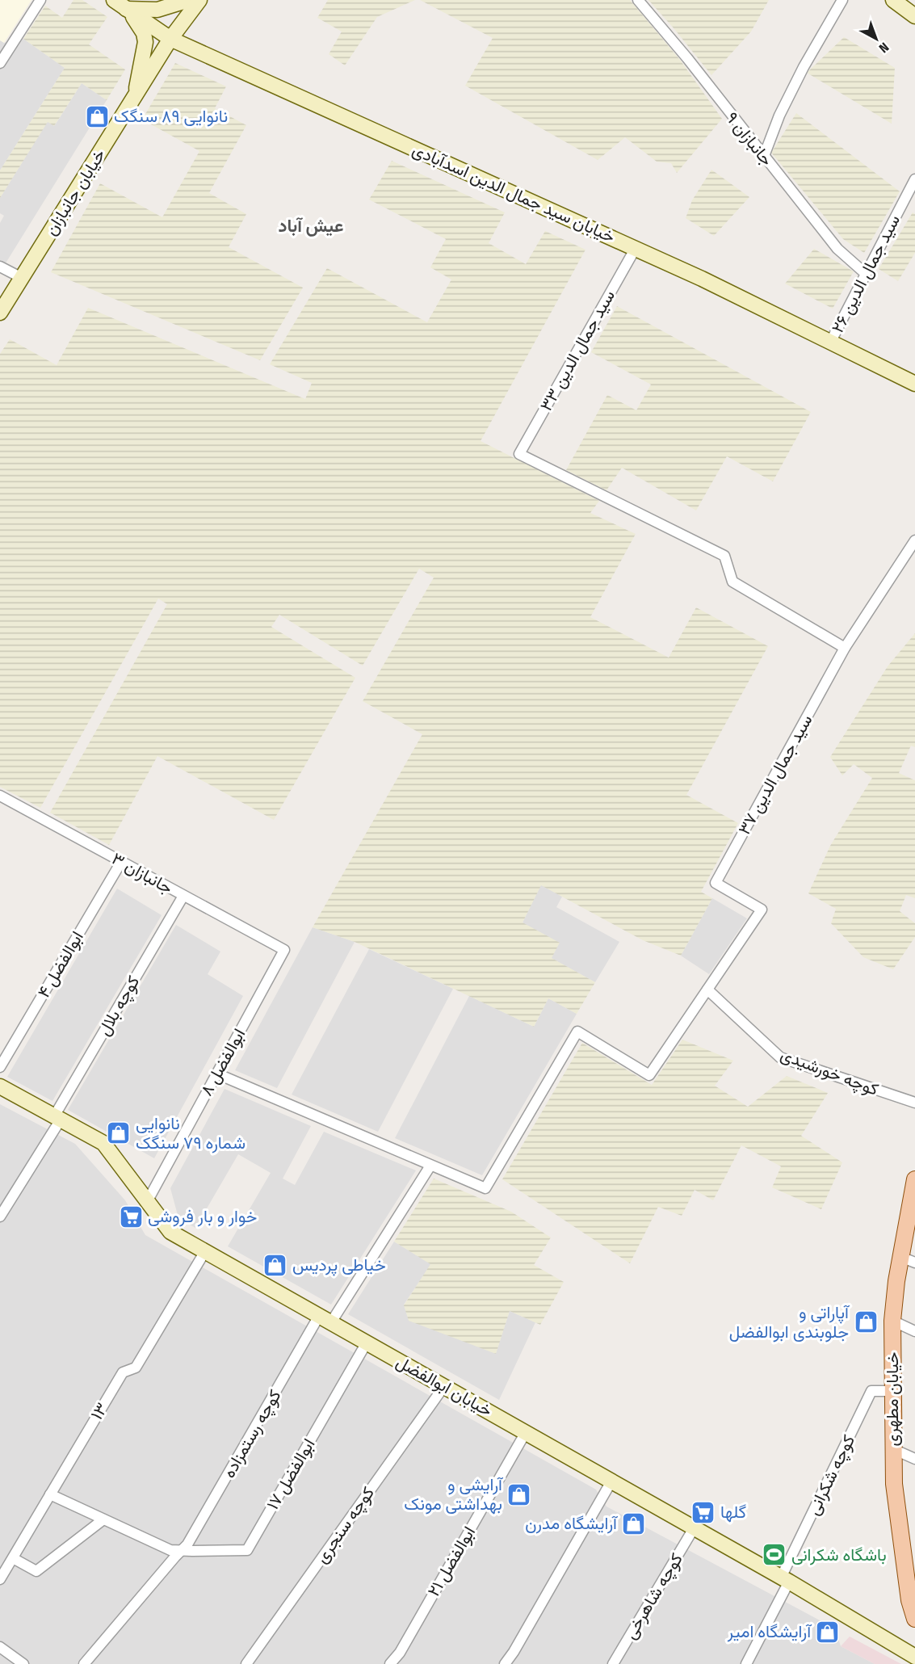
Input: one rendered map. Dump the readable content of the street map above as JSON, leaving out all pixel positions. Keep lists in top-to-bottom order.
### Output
{
  "streets": {
    "main road": [
      "خیابان جانبازان",
      "خیابان سید جمال الدین اسدآبادی",
      "خیابان ابوالفضل",
      "خیابان مطهری"
    ],
    "street": [
      "جانبازان ۹",
      "سید جمال الدین ۲۶",
      "سید جمال الدین ۳۳",
      "سید جمال الدین ۳۷",
      "جانبازان ۳",
      "ابوالفضل ۴",
      "کوچه بلال",
      "ابوالفضل ۸",
      "کوچه خورشیدی",
      "۱۳",
      "کوچه رستمزاده",
      "ابوالفضل ۱۷",
      "کوچه شکرانی",
      "کوچه سنجری",
      "ابوالفضل ۲۱",
      "کوچه شاهرخی"
    ]
  },
  "crossings": [
    ["جانبازان ۹", "سید جمال الدین ۲۶"],
    ["خیابان جانبازان", "خیابان سید جمال الدین اسدآبادی"],
    ["خیابان سید جمال الدین اسدآبادی", "سید جمال الدین ۲۶"],
    ["خیابان سید جمال الدین اسدآبادی", "سید جمال الدین ۳۳"],
    ["سید جمال الدین ۳۳", "سید جمال الدین ۳۷"],
    ["سید جمال الدین ۳۷", "کوچه خورشیدی"],
    ["جانبازان ۳", "ابوالفضل ۴"],
    ["جانبازان ۳", "کوچه بلال"],
    ["جانبازان ۳", "ابوالفضل ۸"],
    ["کوچه بلال", "خیابان ابوالفضل"],
    ["ابوالفضل ۸", "خیابان ابوالفضل"],
    ["خیابان ابوالفضل", "۱۳"],
    ["خیابان ابوالفضل", "کوچه رستمزاده"],
    ["خیابان ابوالفضل", "ابوالفضل ۱۷"],
    ["خیابان ابوالفضل", "کوچه شکرانی"],
    ["خیابان ابوالفضل", "کوچه سنجری"],
    ["خیابان ابوالفضل", "ابوالفضل ۲۱"],
    ["خیابان ابوالفضل", "کوچه شاهرخی"],
    ["خیابان مطهری", "کوچه شکرانی"],
    ["کوچه رستمزاده", "ابوالفضل ۱۷"]
  ],
  "districts": ["عیش آباد"],
  "places": {
    "shop": [
      "نانوایی ۸۹ سنگک",
      "نانوایی شماره ۷۹ سنگک",
      "خیاطی پردیس",
      "آپاراتی و جلوبندی ابوالفضل",
      "آرایشی و بهداشتی مونک",
      "آرایشگاه مدرن",
      "آرایشگاه امیر"
    ],
    "supermarket": ["خوار و بار فروشی", "گلها"],
    "sports": ["باشگاه شکرانی"]
  },
  "north": "bottom right"
}
